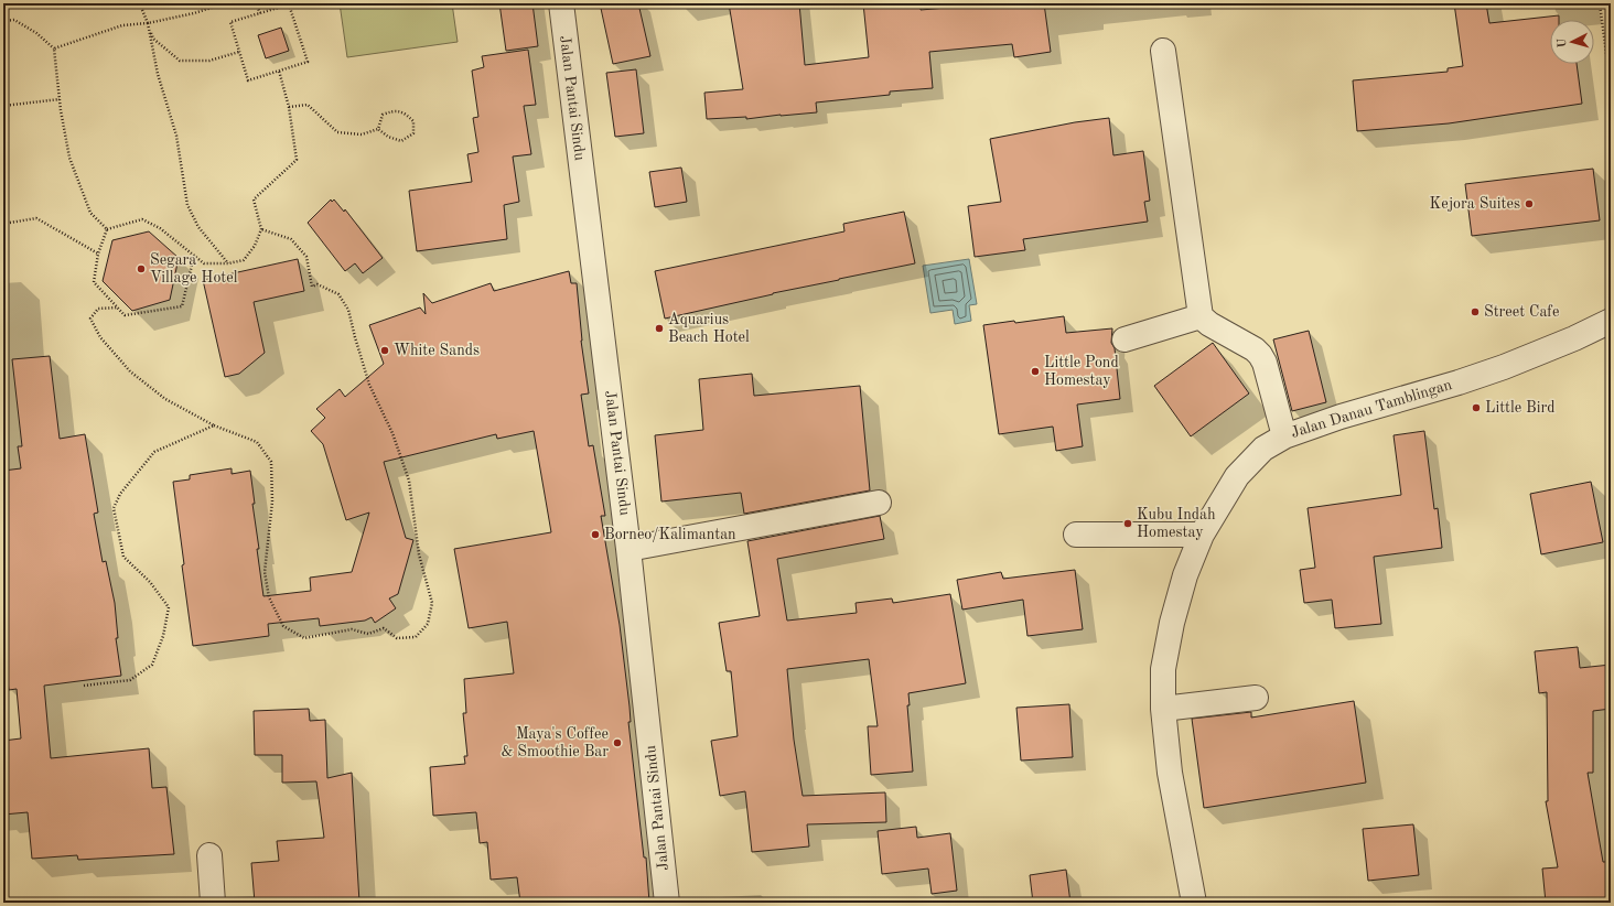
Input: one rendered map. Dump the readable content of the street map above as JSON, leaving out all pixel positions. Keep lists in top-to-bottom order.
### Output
{
  "streets": {
    "street": ["Jalan Pantai Sindu", "Jalan Danau Tamblingan"]
  },
  "places": [
    "Kejora Suites",
    "Segara Village Hotel",
    "Street Cafe",
    "Aquarius Beach Hotel",
    "White Sands",
    "Little Pond Homestay",
    "Little Bird",
    "Kubu Indah Homestay",
    "Borneo/Kalimantan",
    "Maya's Coffee & Smoothie Bar"
  ],
  "north": "left"
}
